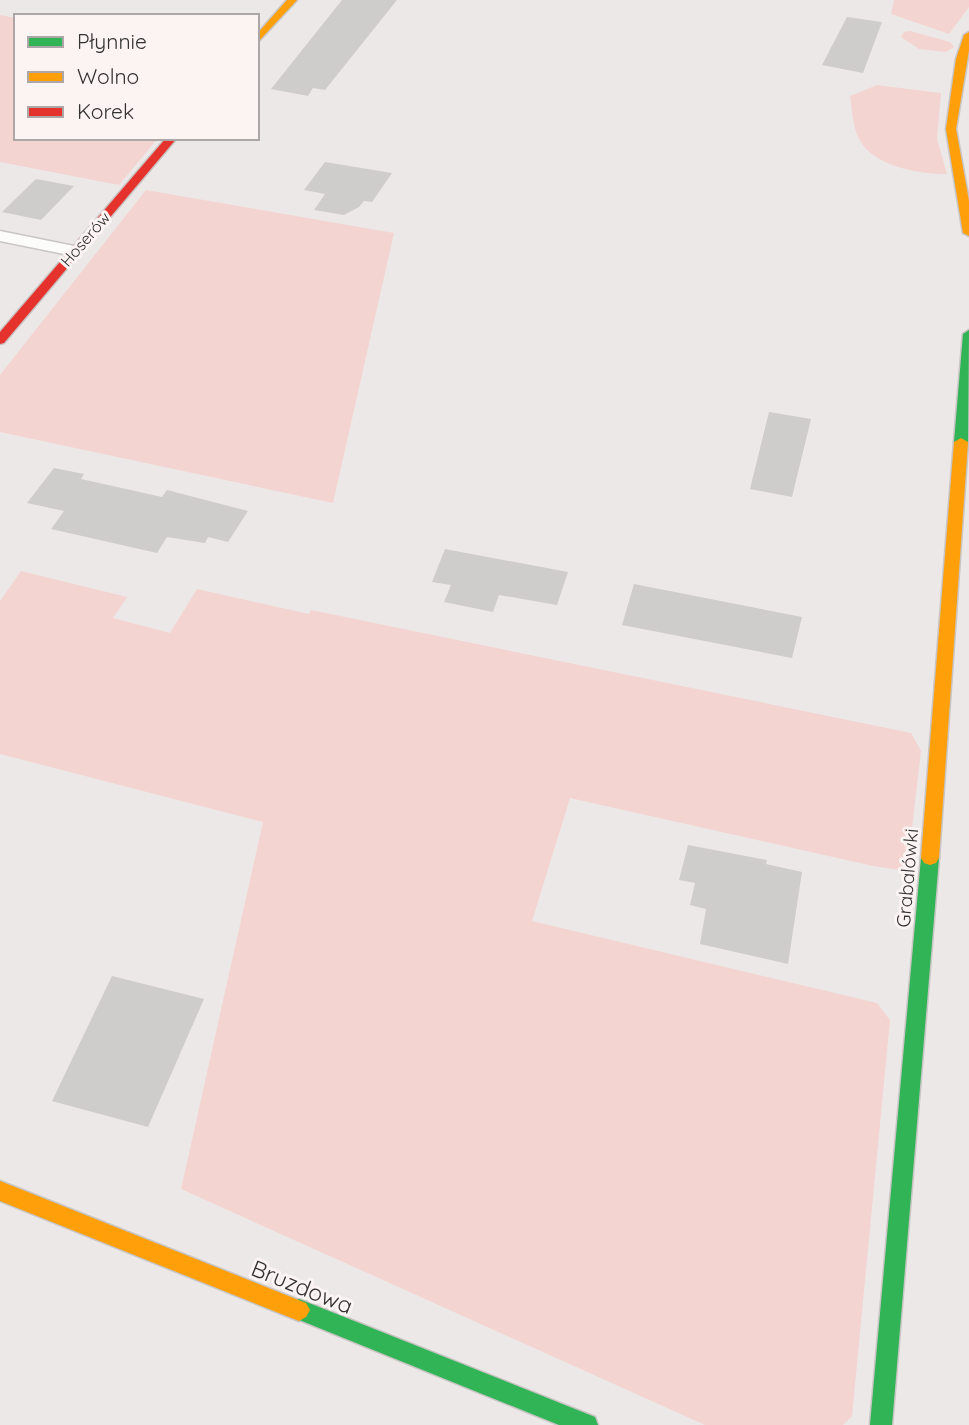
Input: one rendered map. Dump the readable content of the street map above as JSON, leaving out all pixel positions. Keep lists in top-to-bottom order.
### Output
{
  "streets": {
    "street": ["Hoserów", "Grabalówki", "Bruzdowa"]
  },
  "legend": ["Płynnie", "Wolno", "Korek"]
}
